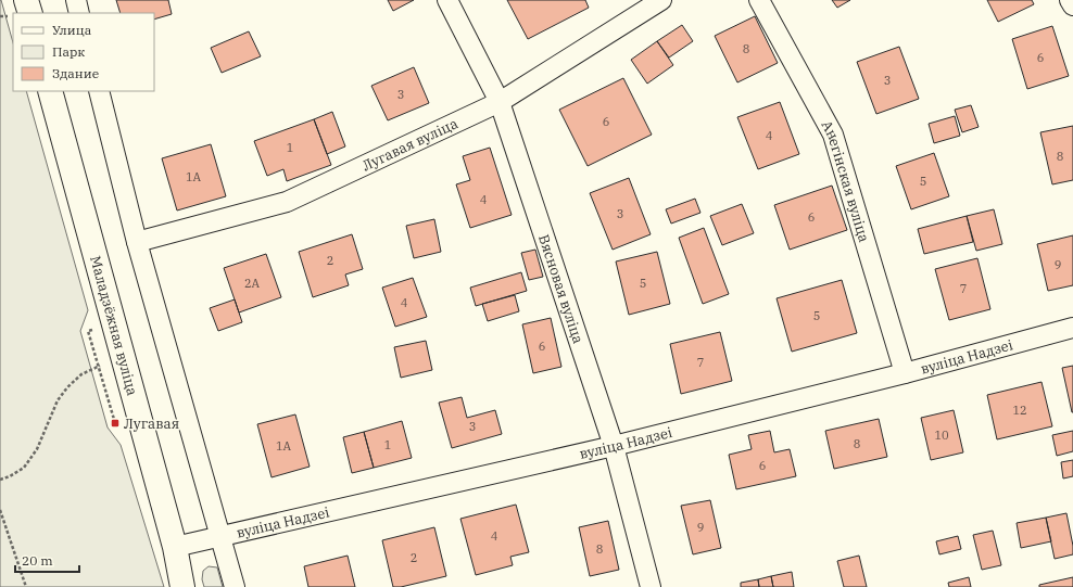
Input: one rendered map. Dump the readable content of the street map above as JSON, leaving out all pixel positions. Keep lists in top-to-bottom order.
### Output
{
  "streets": {
    "main road": ["Маладзёжная вуліца"],
    "street": [
      "Лугавая вуліца",
      "Анегінская вуліца",
      "Вясновая вуліца",
      "вуліца Надзеі"
    ]
  },
  "crossings": [
    ["Лугавая вуліца", "Вясновая вуліца"],
    ["Анегінская вуліца", "вуліца Надзеі"],
    ["Вясновая вуліца", "вуліца Надзеі"],
    ["Маладзёжная вуліца", "вуліца Надзеі"]
  ],
  "places": {
    "transit": ["Лугавая"]
  },
  "house_numbers": [
    "8",
    "6",
    "3",
    "3",
    "6",
    "4",
    "1",
    "8",
    "1А",
    "5",
    "4",
    "3",
    "6",
    "2",
    "9",
    "2А",
    "5",
    "7",
    "4",
    "5",
    "6",
    "7",
    "12",
    "3",
    "10",
    "8",
    "1",
    "1А",
    "6",
    "9",
    "4",
    "8",
    "2"
  ],
  "legend": ["Улица", "Парк", "Здание"],
  "scale_bar": "20 m"
}
